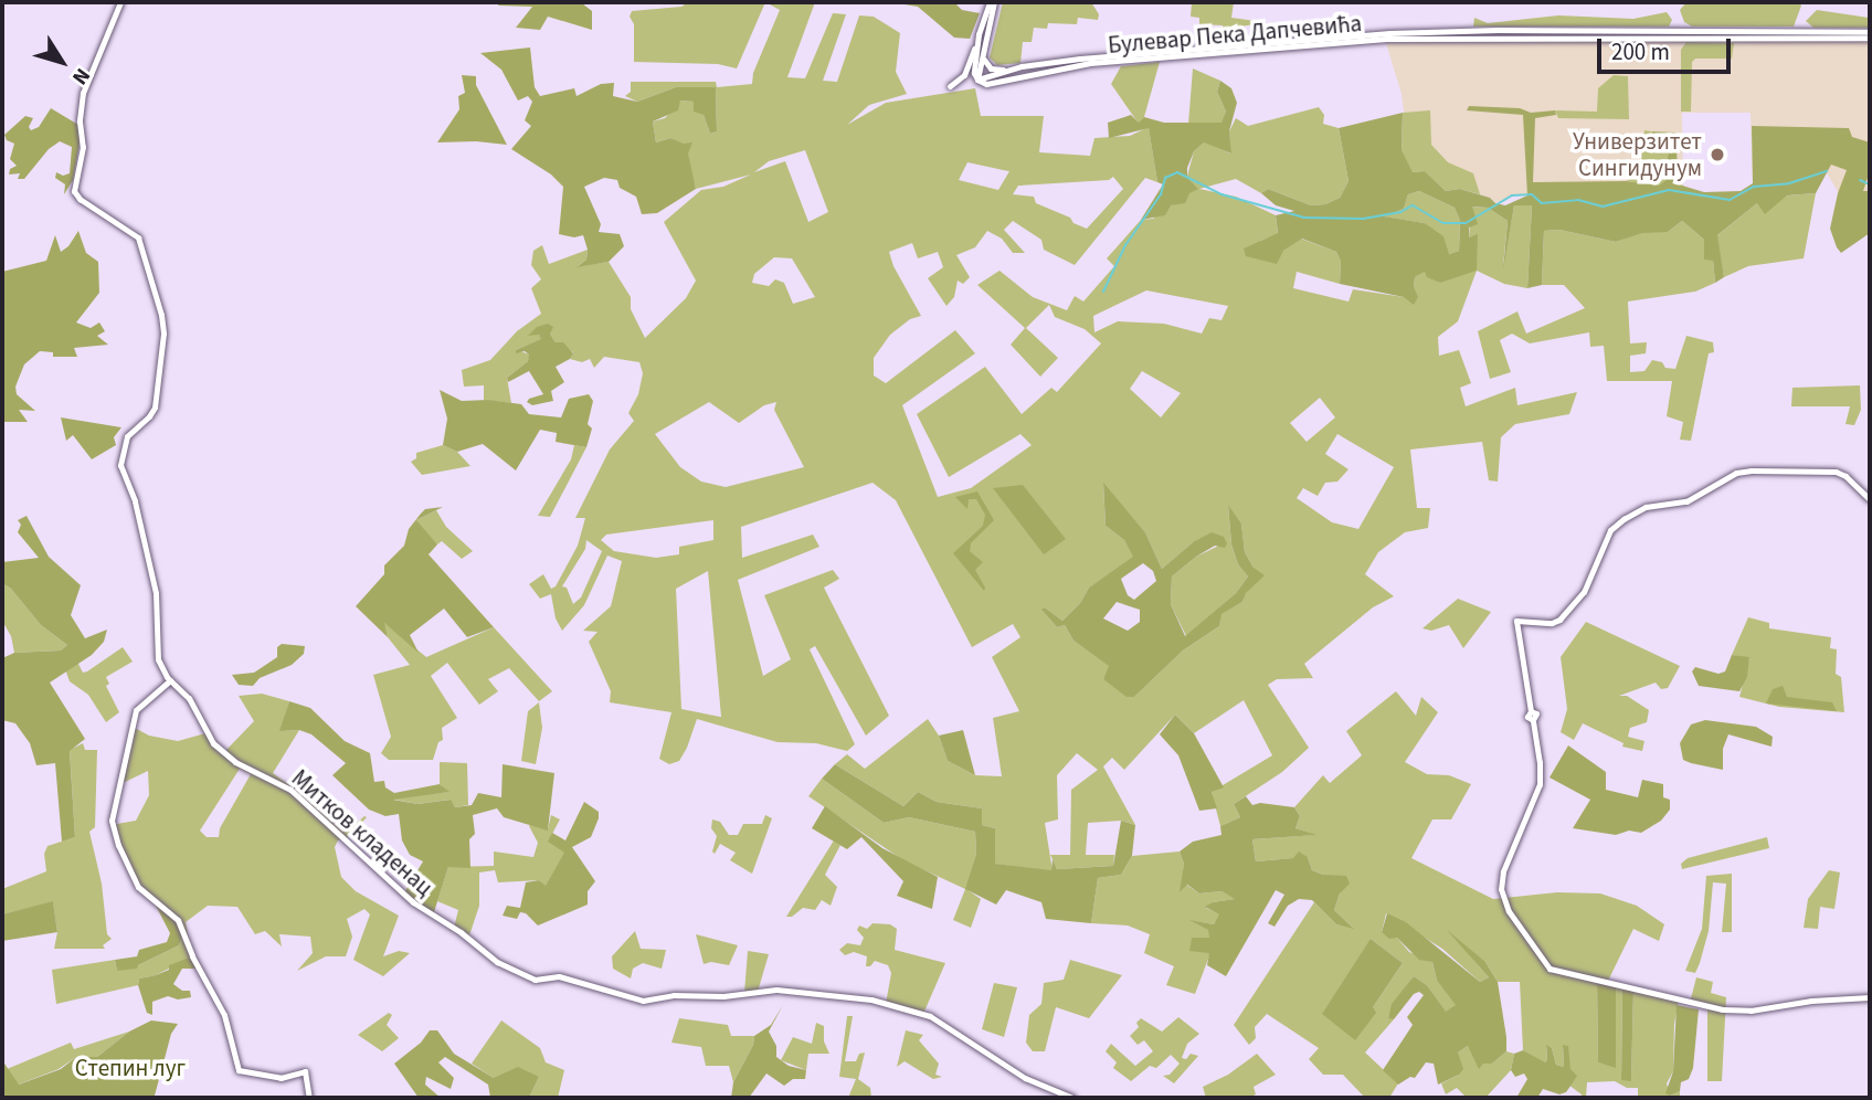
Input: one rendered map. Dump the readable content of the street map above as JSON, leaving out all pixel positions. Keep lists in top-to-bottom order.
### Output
{
  "streets": {
    "street": ["Булевар Пека Дапчевића", "Митков кладенац"]
  },
  "parks": ["Степин луг"],
  "places": ["Универзитет Сингидунум"],
  "scale_bar": "200 m",
  "north": "bottom right"
}
